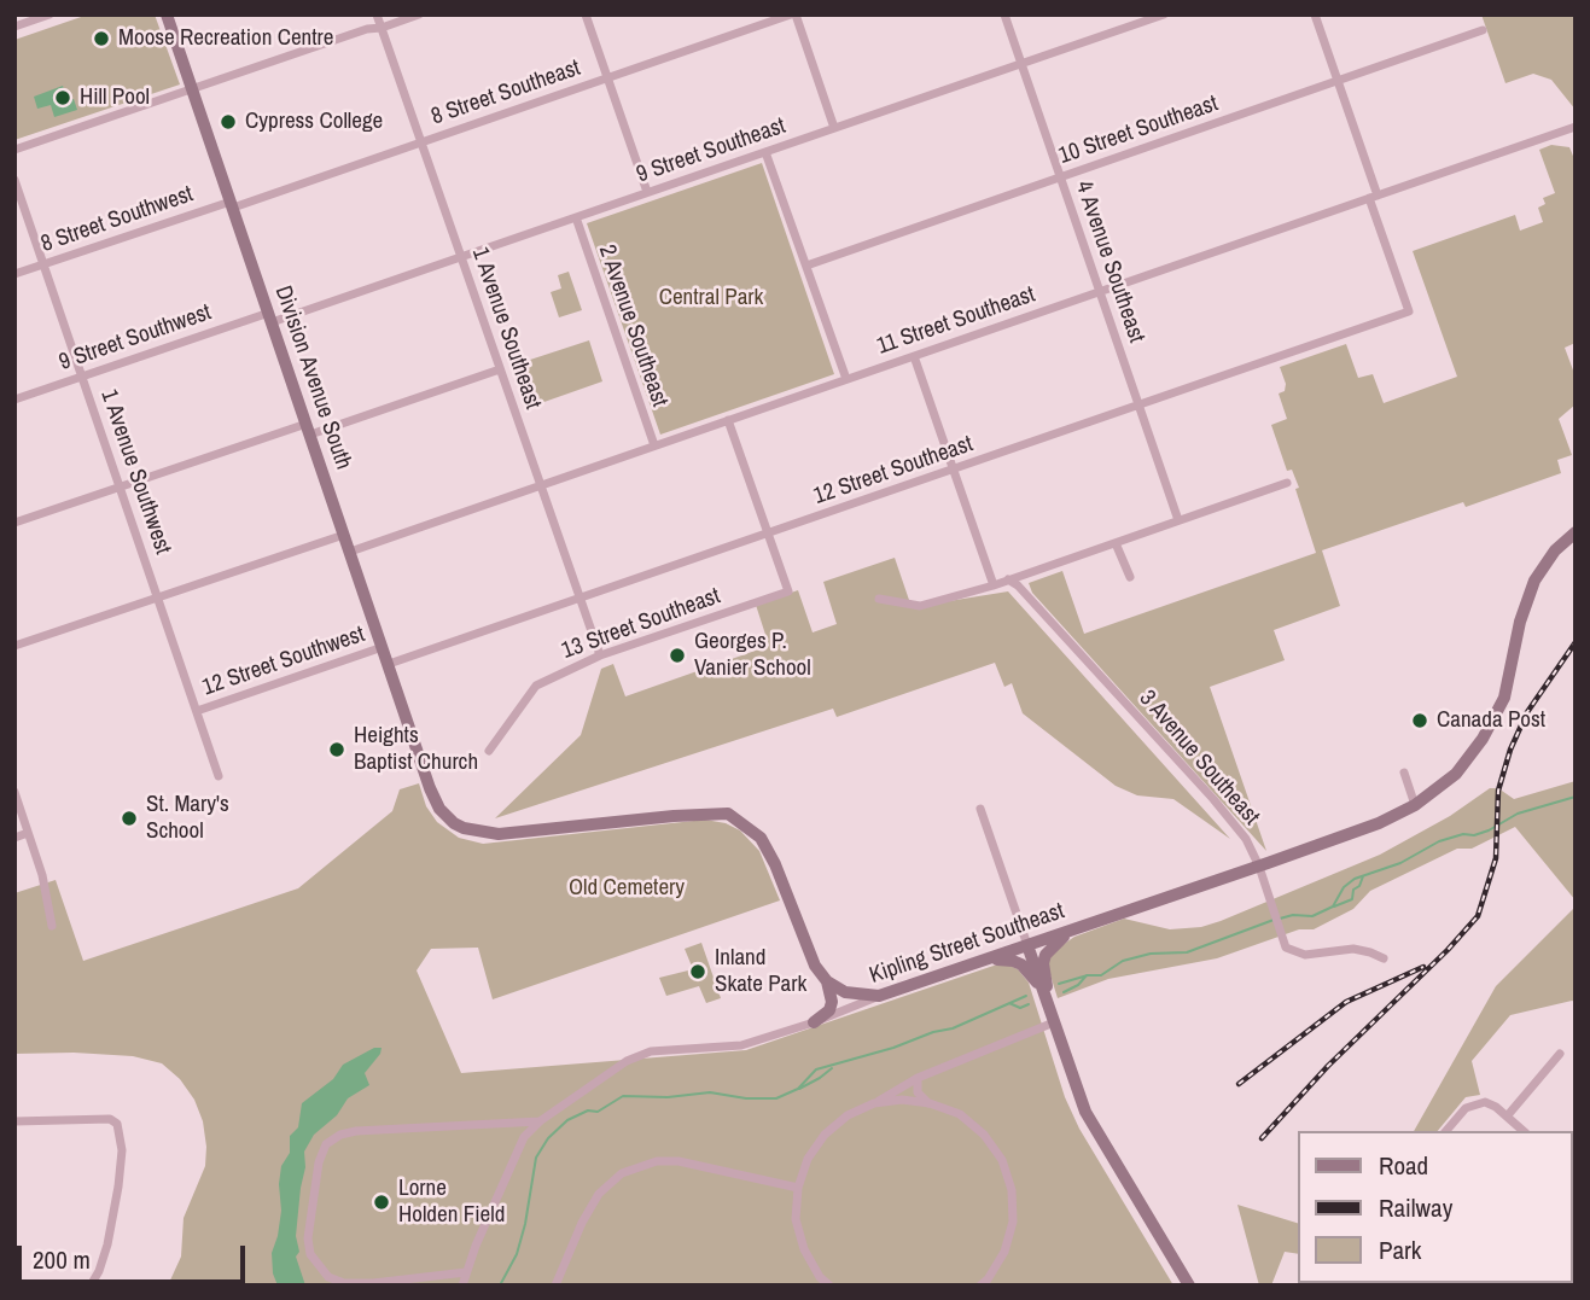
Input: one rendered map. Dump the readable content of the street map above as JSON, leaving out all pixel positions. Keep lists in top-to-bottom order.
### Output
{
  "streets": {
    "street": [
      "8 Street Southeast",
      "10 Street Southeast",
      "9 Street Southeast",
      "8 Street Southwest",
      "4 Avenue Southeast",
      "11 Street Southeast",
      "2 Avenue Southeast",
      "1 Avenue Southeast",
      "9 Street Southwest",
      "Division Avenue South",
      "12 Street Southeast",
      "1 Avenue Southwest",
      "13 Street Southeast",
      "12 Street Southwest",
      "3 Avenue Southeast",
      "Kipling Street Southeast"
    ]
  },
  "crossings": [
    ["8 Street Southeast", "8 Street Southwest"],
    ["8 Street Southeast", "1 Avenue Southeast"],
    ["8 Street Southeast", "Division Avenue South"],
    ["10 Street Southeast", "4 Avenue Southeast"],
    ["9 Street Southeast", "4 Avenue Southeast"],
    ["9 Street Southeast", "2 Avenue Southeast"],
    ["9 Street Southeast", "1 Avenue Southeast"],
    ["9 Street Southeast", "9 Street Southwest"],
    ["9 Street Southeast", "Division Avenue South"],
    ["8 Street Southwest", "Division Avenue South"],
    ["8 Street Southwest", "1 Avenue Southwest"],
    ["4 Avenue Southeast", "11 Street Southeast"],
    ["4 Avenue Southeast", "12 Street Southeast"],
    ["11 Street Southeast", "2 Avenue Southeast"],
    ["11 Street Southeast", "1 Avenue Southeast"],
    ["11 Street Southeast", "Division Avenue South"],
    ["11 Street Southeast", "12 Street Southeast"],
    ["1 Avenue Southeast", "12 Street Southeast"],
    ["1 Avenue Southeast", "13 Street Southeast"],
    ["9 Street Southwest", "Division Avenue South"],
    ["9 Street Southwest", "1 Avenue Southwest"],
    ["Division Avenue South", "12 Street Southeast"],
    ["Division Avenue South", "12 Street Southwest"],
    ["12 Street Southeast", "13 Street Southeast"],
    ["1 Avenue Southwest", "12 Street Southwest"],
    ["3 Avenue Southeast", "Kipling Street Southeast"]
  ],
  "parks": ["Central Park", "Old Cemetery"],
  "places": [
    "Moose Recreation Centre",
    "Hill Pool",
    "Cypress College",
    "Georges P. Vanier School",
    "Canada Post",
    "Heights Baptist Church",
    "St. Mary's School",
    "Inland Skate Park",
    "Lorne Holden Field"
  ],
  "legend": ["Road", "Railway", "Park"],
  "scale_bar": "200 m"
}
